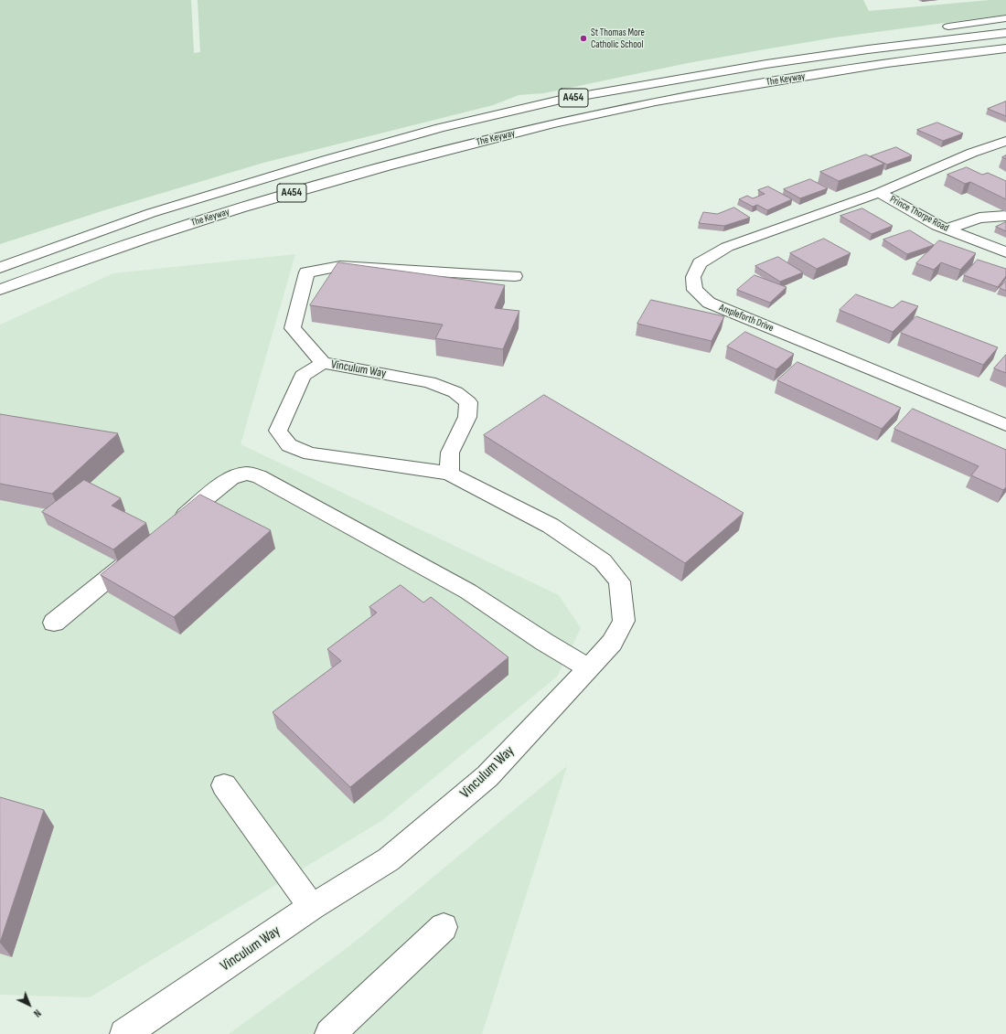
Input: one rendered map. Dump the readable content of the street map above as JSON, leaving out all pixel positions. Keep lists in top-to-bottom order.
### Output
{
  "streets": {
    "main road": [
      "The Keyway",
      "A454",
      "Prince Thorpe Road",
      "Ampleforth Drive",
      "Vinculum Way"
    ]
  },
  "crossings": [
    ["Prince Thorpe Road", "Ampleforth Drive"]
  ],
  "places": ["St Thomas More Catholic School"],
  "north": "bottom right"
}
